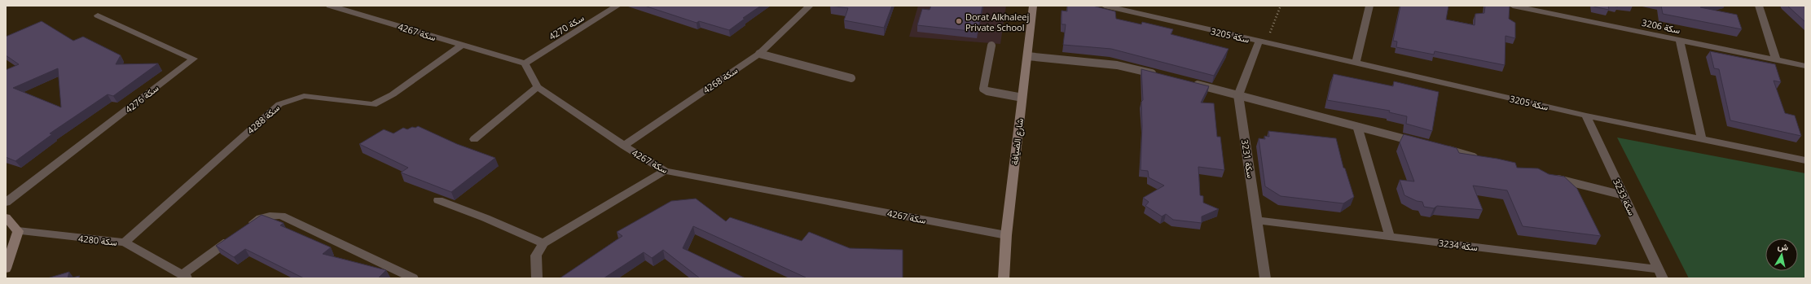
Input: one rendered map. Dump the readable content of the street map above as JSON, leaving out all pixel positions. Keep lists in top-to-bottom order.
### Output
{
  "streets": {
    "street": [
      "سكة 3206",
      "سكة 4270",
      "سكة 4267",
      "سكة 3205",
      "سكة 4268",
      "سكة 4276",
      "سكة 4288",
      "شارع الضيافة",
      "سكة 3231",
      "سكة 3233",
      "سكة 4280",
      "سكة 3234"
    ]
  },
  "crossings": [
    ["سكة 4270", "سكة 4267"],
    ["سكة 4267", "سكة 4268"],
    ["سكة 4267", "سكة 4288"],
    ["سكة 4267", "شارع الضيافة"],
    ["سكة 3205", "سكة 3231"],
    ["سكة 3205", "سكة 3233"],
    ["سكة 4288", "سكة 4280"],
    ["سكة 3231", "سكة 3234"],
    ["سكة 3233", "سكة 3234"]
  ],
  "places": ["Dorat Alkhaleej Private School"],
  "north": "top"
}
